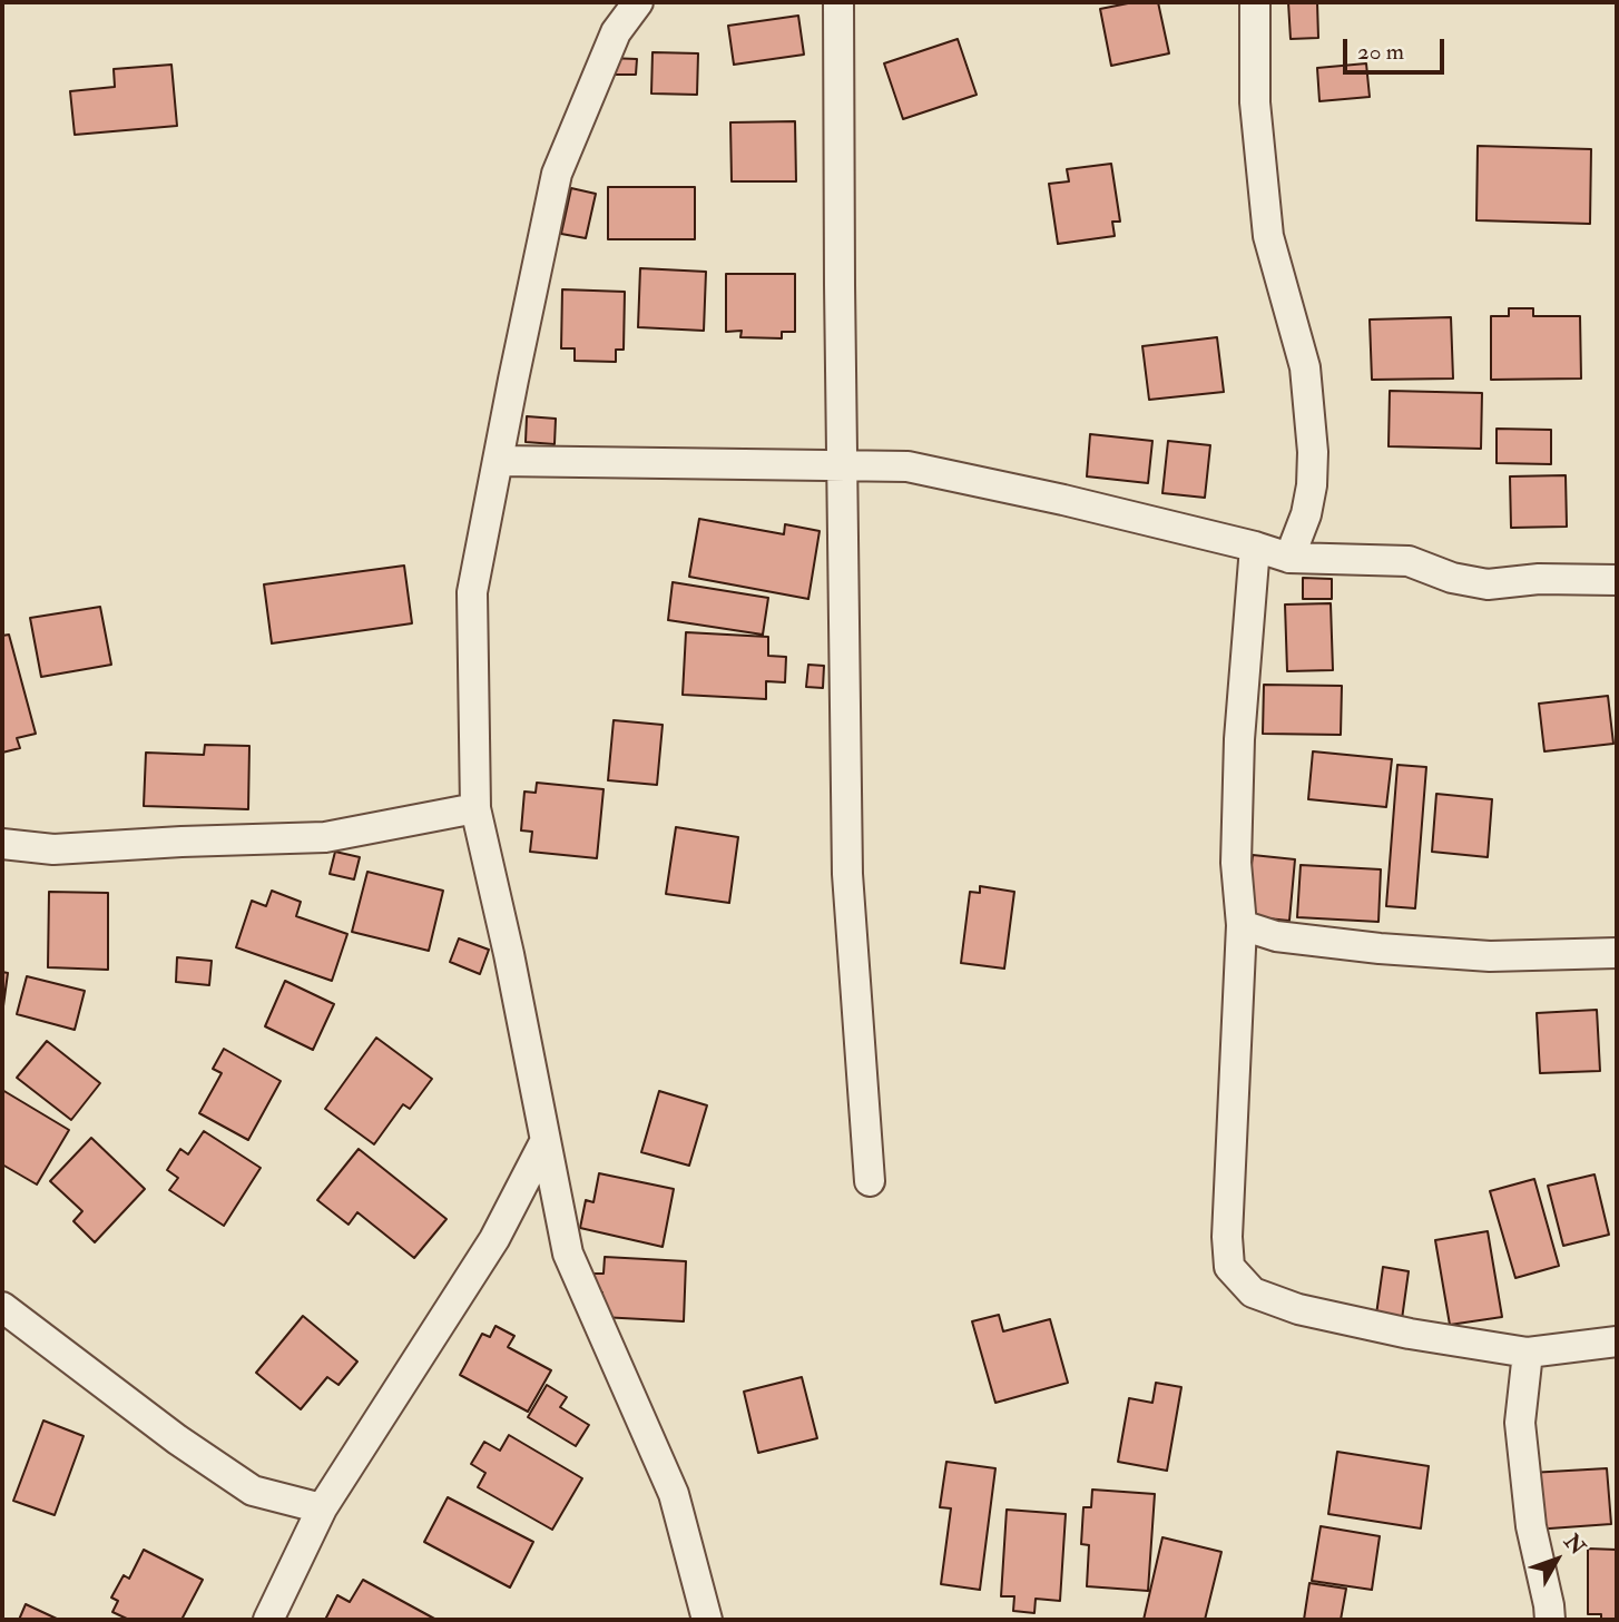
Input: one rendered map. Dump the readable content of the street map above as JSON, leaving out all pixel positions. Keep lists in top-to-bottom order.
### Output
{
  "scale_bar": "20 m",
  "north": "top right"
}
